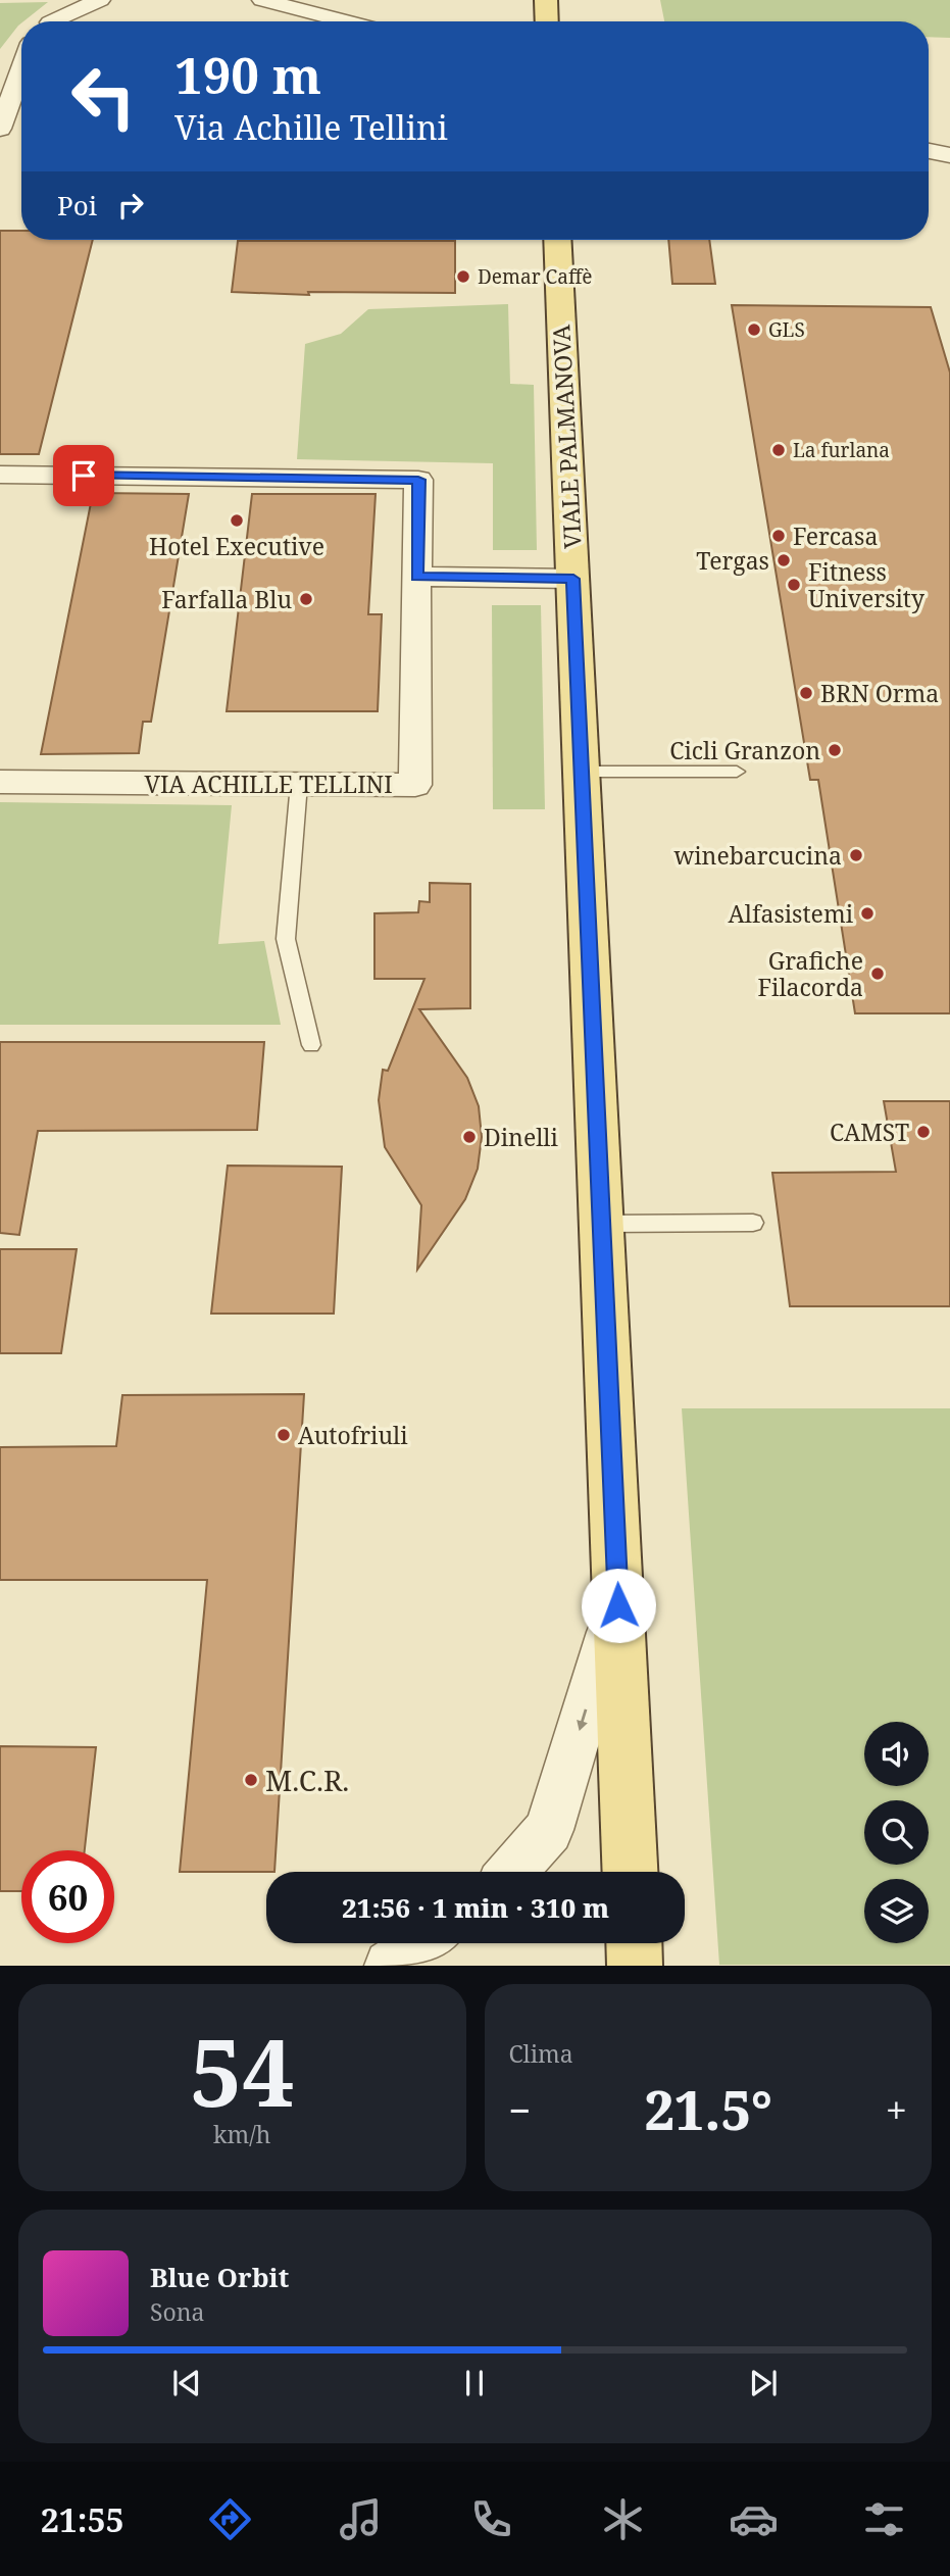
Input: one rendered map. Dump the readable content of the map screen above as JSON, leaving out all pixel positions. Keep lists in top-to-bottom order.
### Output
{
  "streets": {
    "main road": ["VIALE PALMANOVA"],
    "street": ["VIA ACHILLE TELLINI"]
  },
  "places": [
    "Demar Caffè",
    "GLS",
    "La furlana",
    "Hotel Executive",
    "Fercasa",
    "Tergas",
    "Fitness University",
    "Farfalla Blu",
    "BRN Orma",
    "Cicli Granzon",
    "winebarcucina",
    "Alfasistemi",
    "Grafiche Filacorda",
    "CAMST",
    "Dinelli",
    "Autofriuli",
    "M.C.R."
  ],
  "page": {
    "turn": ["190 m", "Via Achille Tellini"],
    "then": "Poi",
    "limit": "60",
    "trip": "21:56 · 1 min · 310 m",
    "tile": [
      ["54", "km/h"],
      "Clima"
    ],
    "heat": ["−", "21.5°", "+"],
    "song": ["Blue Orbit", "Sona"],
    "tabs": "21:55"
  }
}
